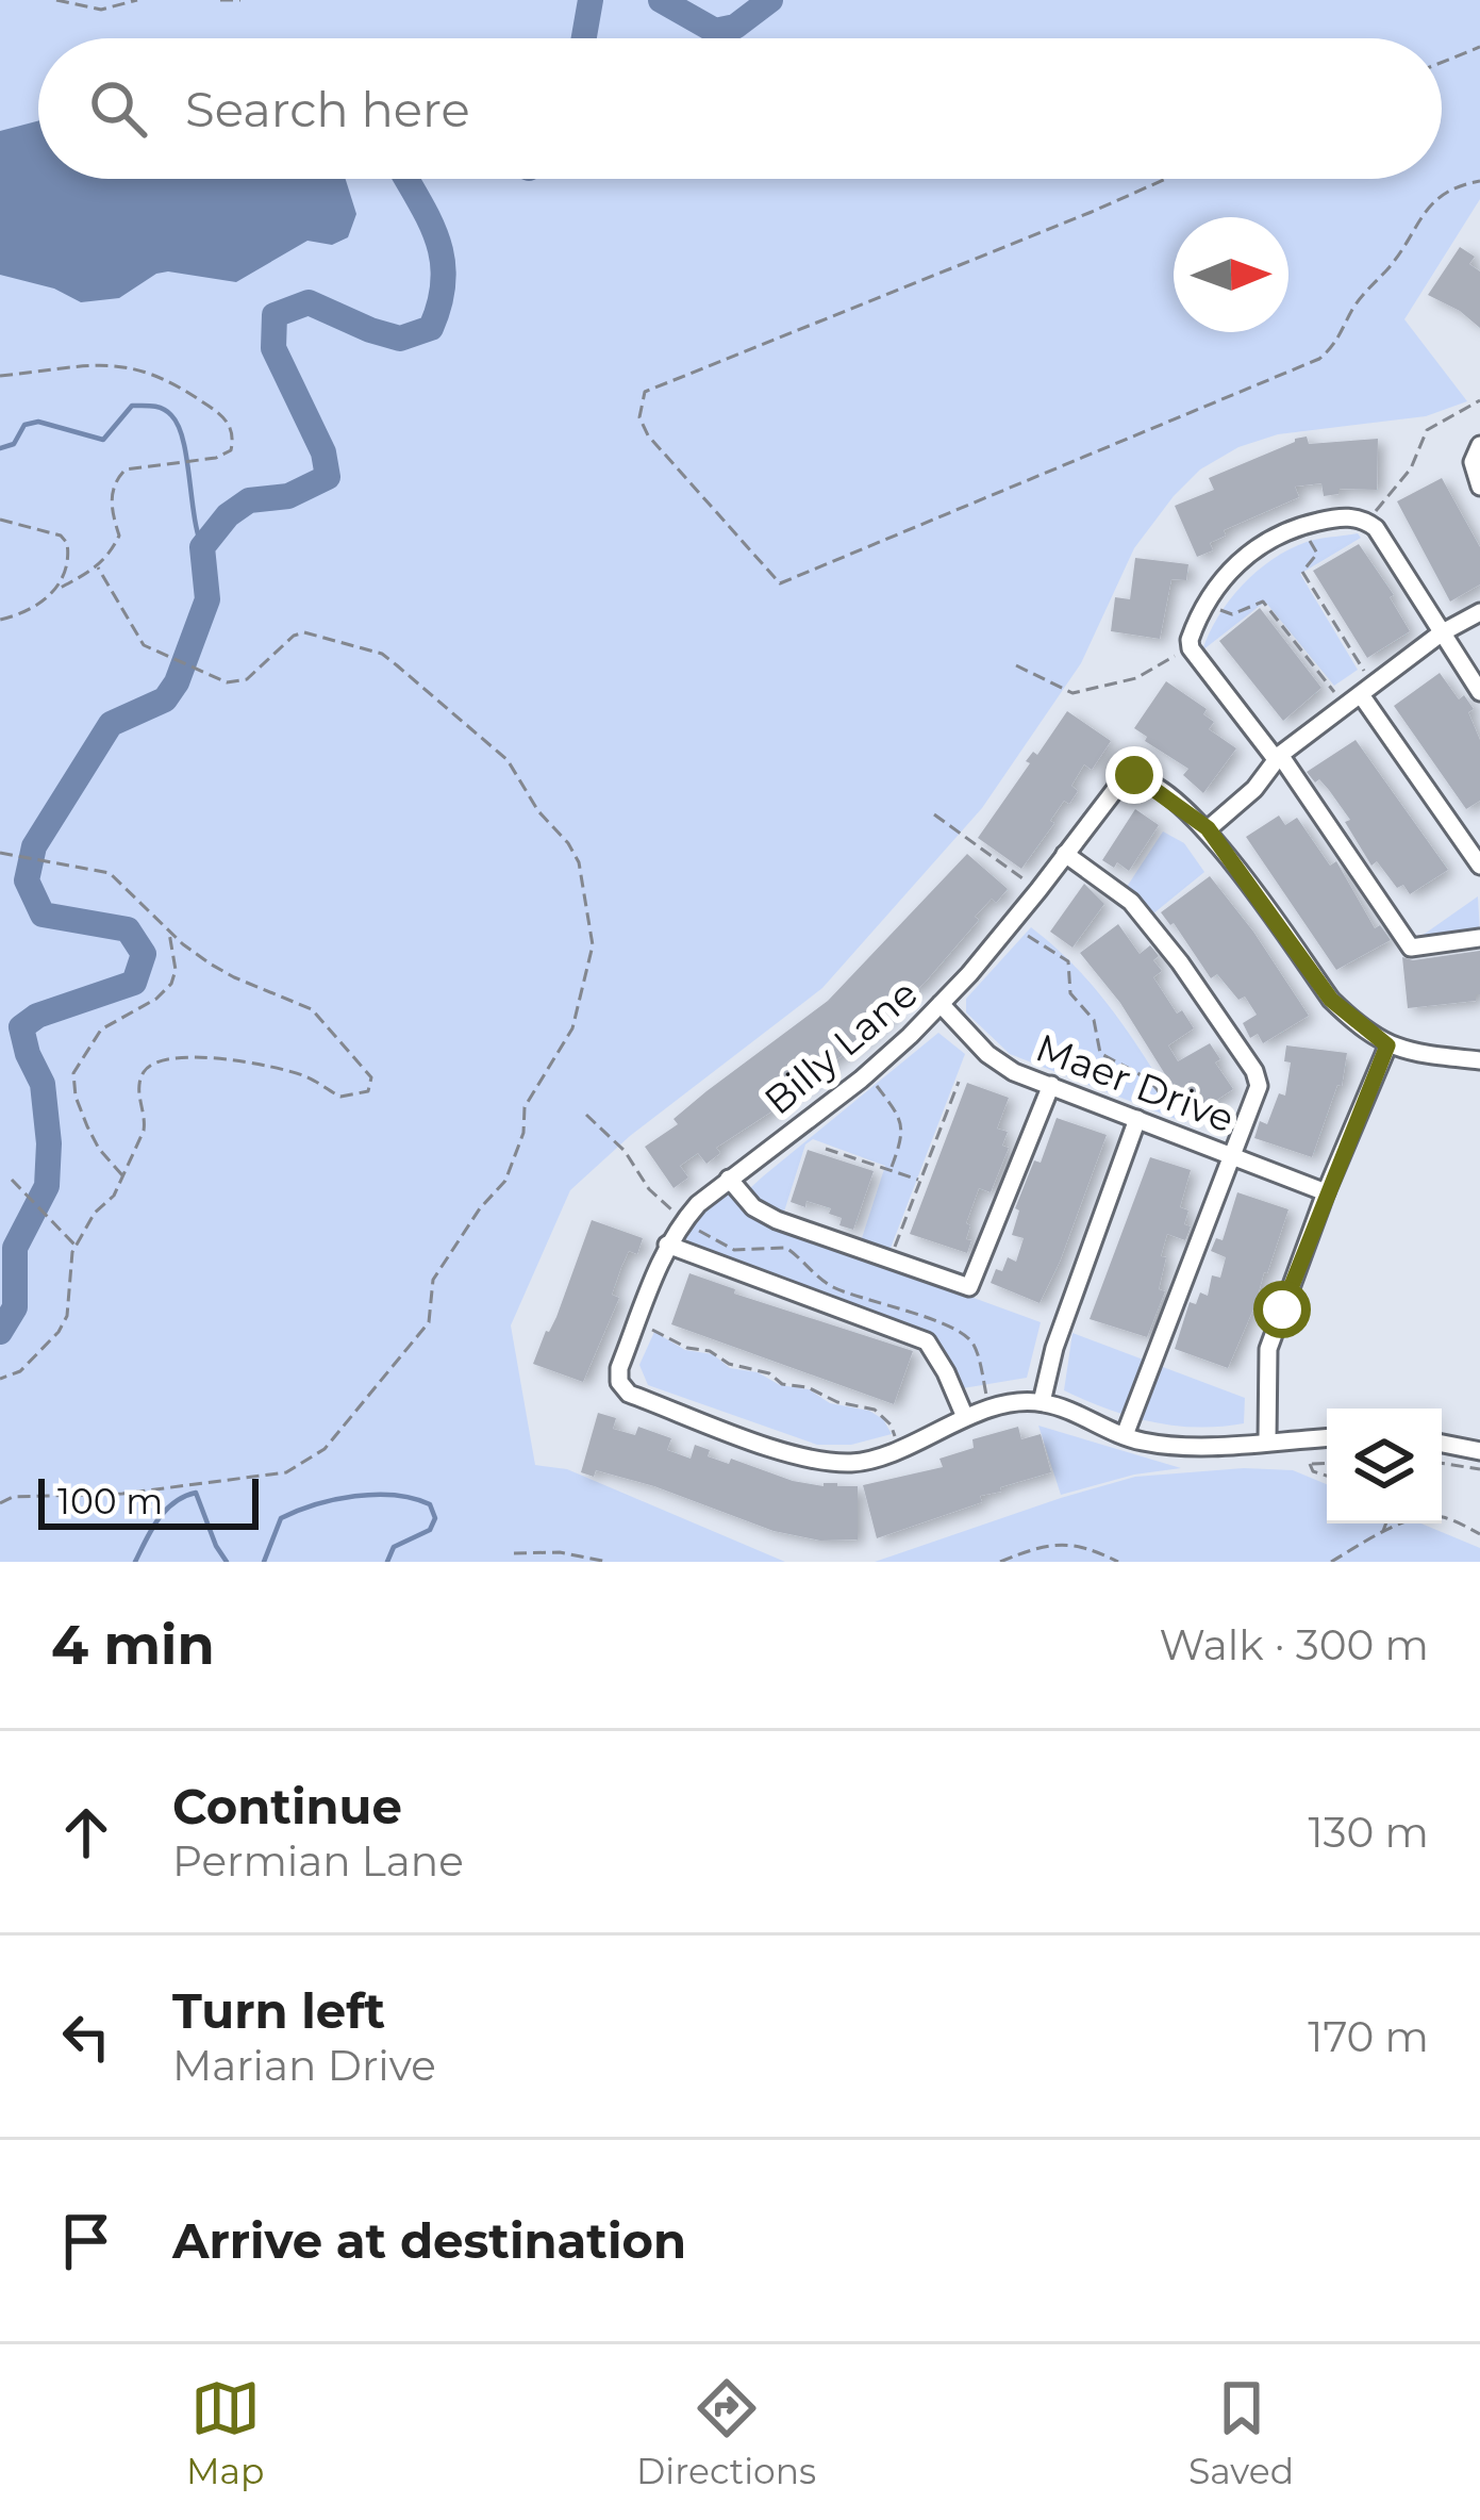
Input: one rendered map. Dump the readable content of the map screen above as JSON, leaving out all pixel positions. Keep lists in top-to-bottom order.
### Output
{
  "streets": {
    "street": ["Billy Lane", "Maer Drive"]
  },
  "crossings": [
    ["Billy Lane", "Maer Drive"]
  ],
  "scale_bar": "100 m",
  "north": "right",
  "page": {
    "search": "Search here",
    "scale": "100 m",
    "heading": ["4 min", "Walk · 300 m"],
    "list": [
      ["Continue", "Permian Lane", "130 m"],
      ["Turn left", "Marian Drive", "170 m"],
      "Arrive at destination"
    ],
    "nav": ["Map", "Directions", "Saved"]
  }
}
